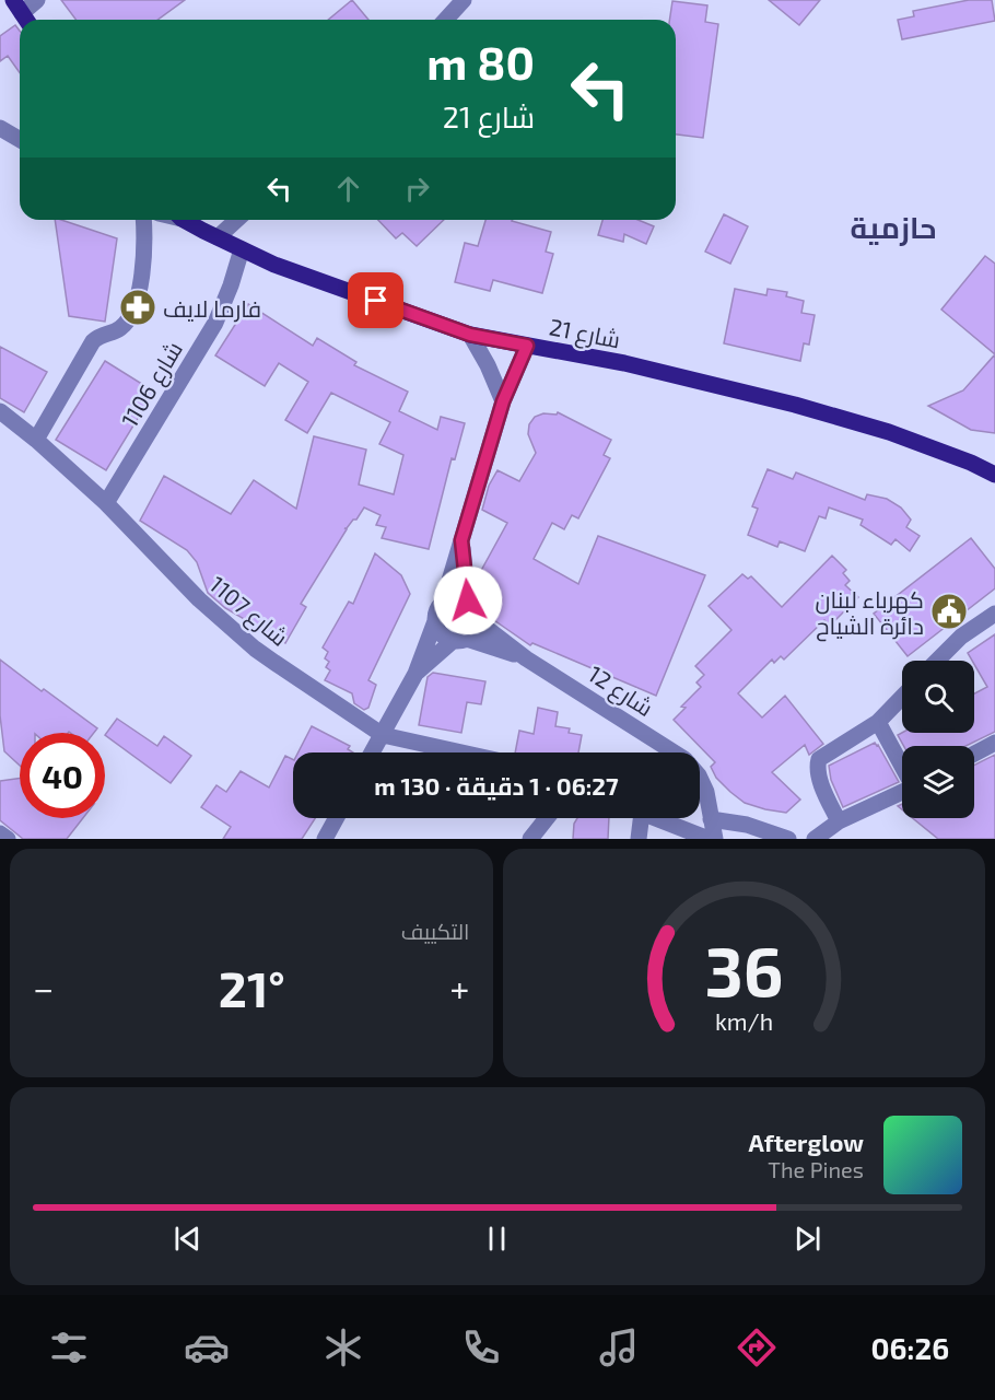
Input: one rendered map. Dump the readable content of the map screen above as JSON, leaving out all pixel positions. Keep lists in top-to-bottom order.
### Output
{
  "streets": {
    "main road": ["شارع 21"],
    "street": ["شارع 1106", "شارع 1107", "شارع 12"]
  },
  "crossings": [
    ["شارع 21", "شارع 1106"],
    ["شارع 1106", "شارع 1107"]
  ],
  "districts": ["حازمية"],
  "places": {
    "pharmacy": ["فارما لايف"],
    "public building": ["كهرباء لبنان دائرة الشياح"]
  },
  "page": {
    "turn": ["80 m", "شارع 21"],
    "limit": "40",
    "trip": "06:27 · 1 دقيقة · 130 m",
    "tile": "التكييف",
    "heat": ["−", "21°", "+"],
    "song": ["Afterglow", "The Pines"],
    "tabs": "06:26",
    "gauge": ["36", "km/h"]
  }
}
